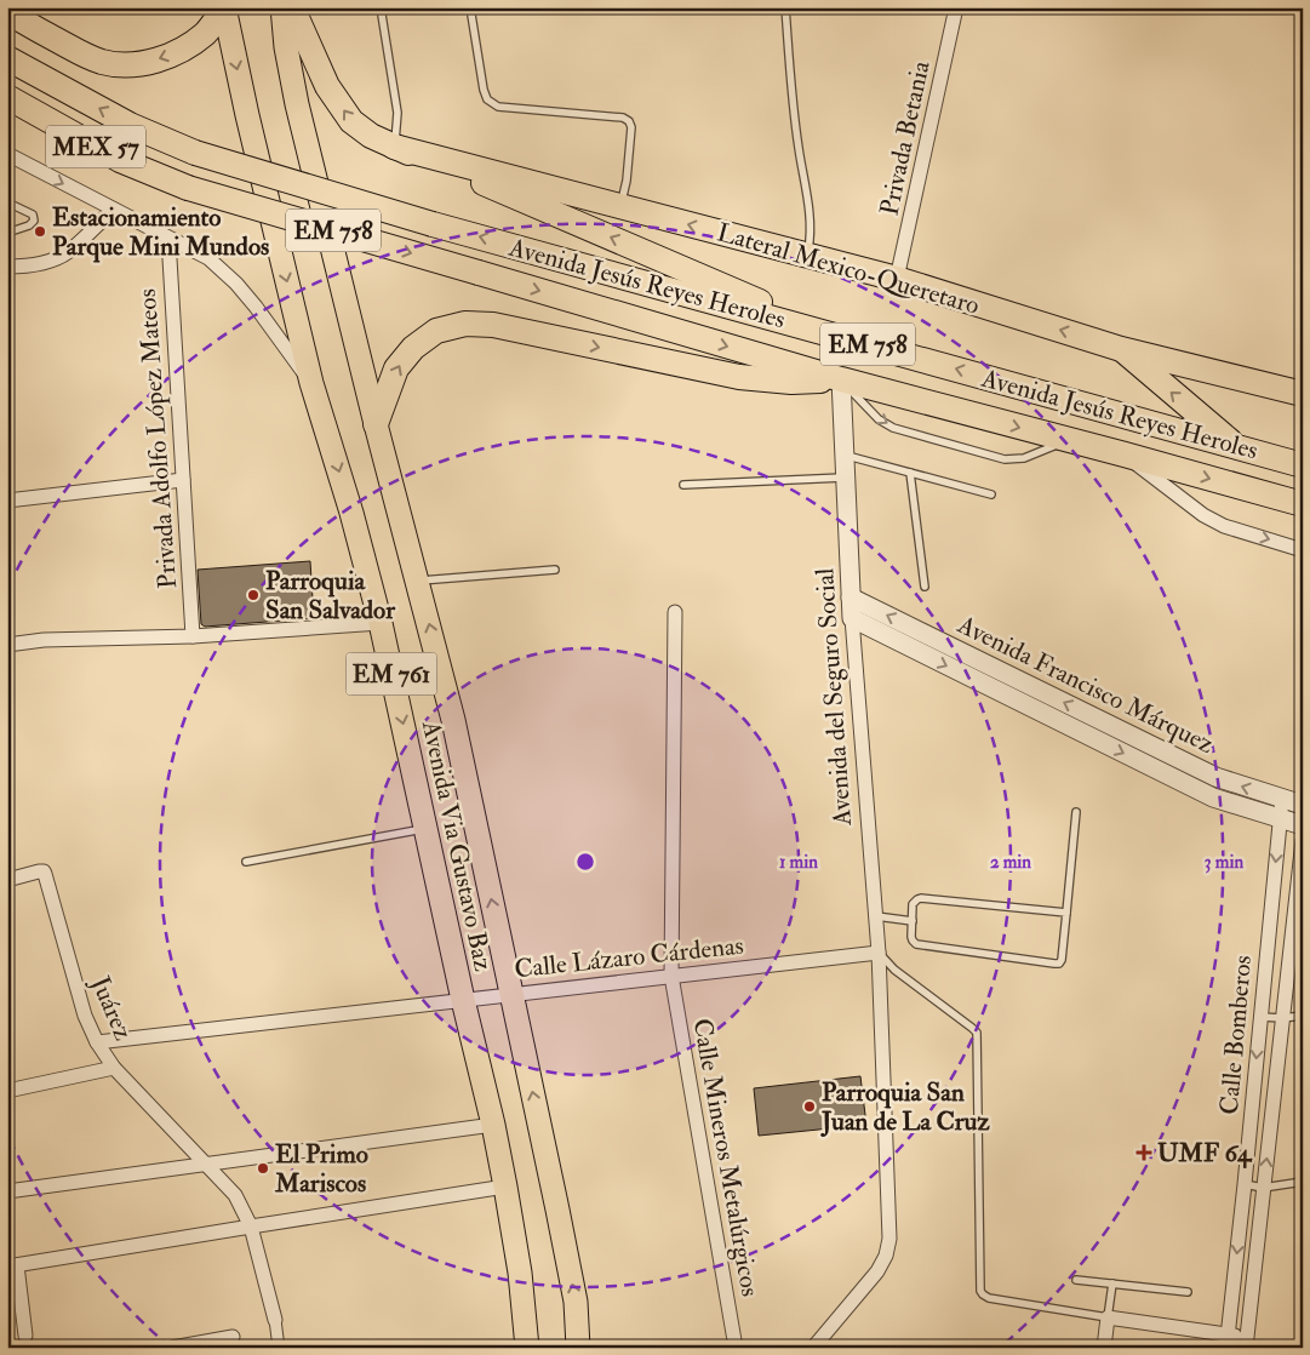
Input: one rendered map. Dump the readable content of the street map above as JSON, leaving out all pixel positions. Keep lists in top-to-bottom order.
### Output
{
  "streets": {
    "highway": [
      "MEX 57",
      "EM 758",
      "Lateral Mexico-Queretaro",
      "Avenida Jesús Reyes Heroles"
    ],
    "main road": ["EM 761", "Avenida Via Gustavo Baz"],
    "street": [
      "Privada Betania",
      "Privada Adolfo López Mateos",
      "Avenida Francisco Márquez",
      "Avenida del Seguro Social",
      "Calle Lázaro Cárdenas",
      "Juárez",
      "Calle Bomberos",
      "Calle Mineros Metalúrgicos"
    ]
  },
  "crossings": [
    ["Privada Betania", "Lateral Mexico-Queretaro"],
    ["MEX 57", "Avenida Jesús Reyes Heroles"],
    ["Avenida Jesús Reyes Heroles", "Avenida del Seguro Social"],
    ["Avenida Francisco Márquez", "Avenida del Seguro Social"],
    ["Avenida Francisco Márquez", "Calle Bomberos"],
    ["Avenida del Seguro Social", "Calle Lázaro Cárdenas"],
    ["Avenida Via Gustavo Baz", "Calle Lázaro Cárdenas"],
    ["Calle Lázaro Cárdenas", "Juárez"],
    ["Calle Lázaro Cárdenas", "Calle Mineros Metalúrgicos"]
  ],
  "places": {
    "other": [
      "Estacionamiento Parque Mini Mundos",
      "Parroquia San Salvador",
      "Parroquia San Juan de La Cruz",
      "El Primo Mariscos"
    ],
    "health": ["UMF 64"]
  },
  "rings": ["1 min", "2 min", "3 min"]
}
